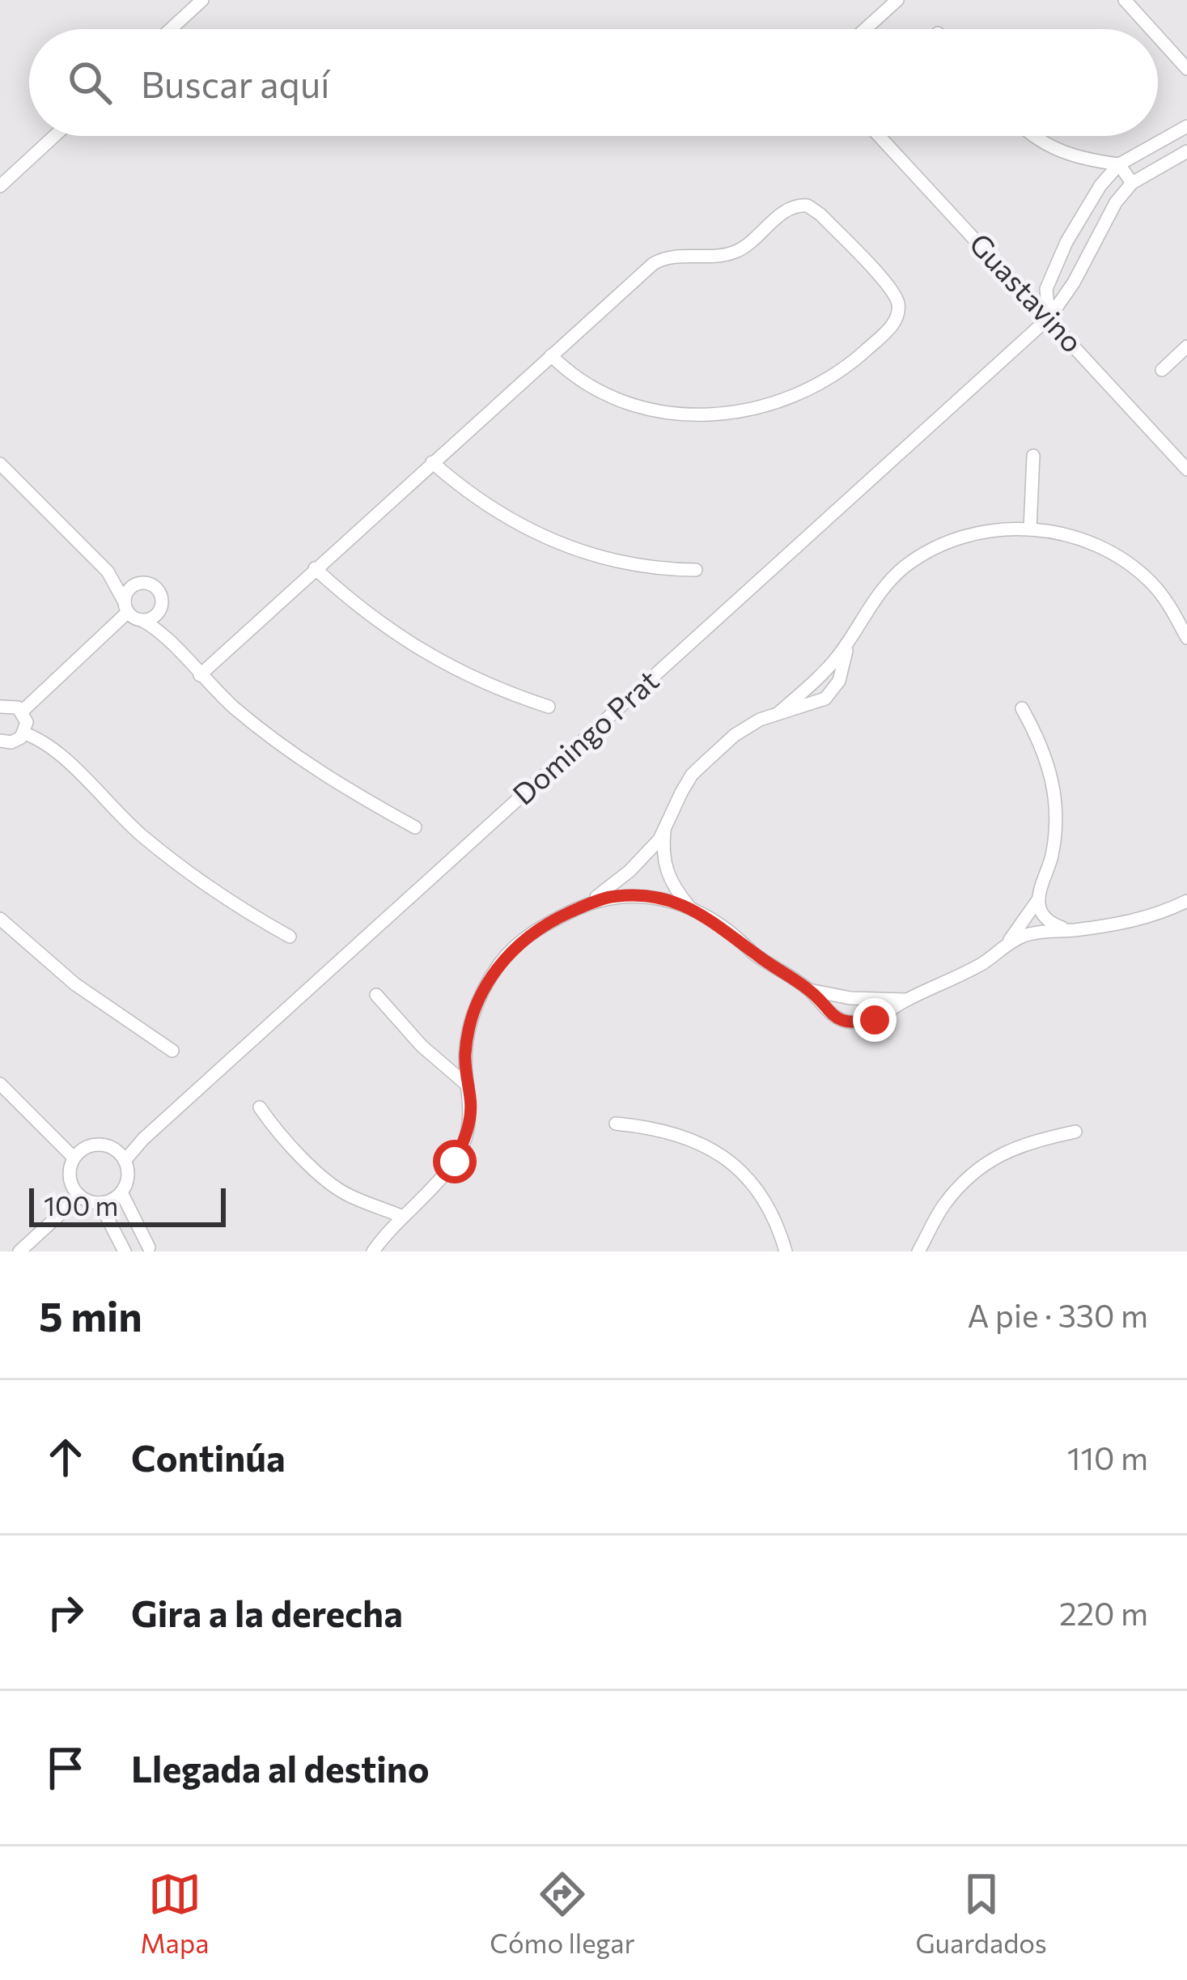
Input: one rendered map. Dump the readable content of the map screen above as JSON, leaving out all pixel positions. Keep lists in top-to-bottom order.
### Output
{
  "streets": {
    "street": ["Guastavino", "Domingo Prat"]
  },
  "crossings": [
    ["Guastavino", "Domingo Prat"]
  ],
  "scale_bar": "100 m",
  "page": {
    "search": "Buscar aquí",
    "scale": "100 m",
    "heading": ["5 min", "A pie · 330 m"],
    "list": [
      ["Continúa", "110 m"],
      ["Gira a la derecha", "220 m"],
      "Llegada al destino"
    ],
    "nav": ["Mapa", "Cómo llegar", "Guardados"]
  }
}
